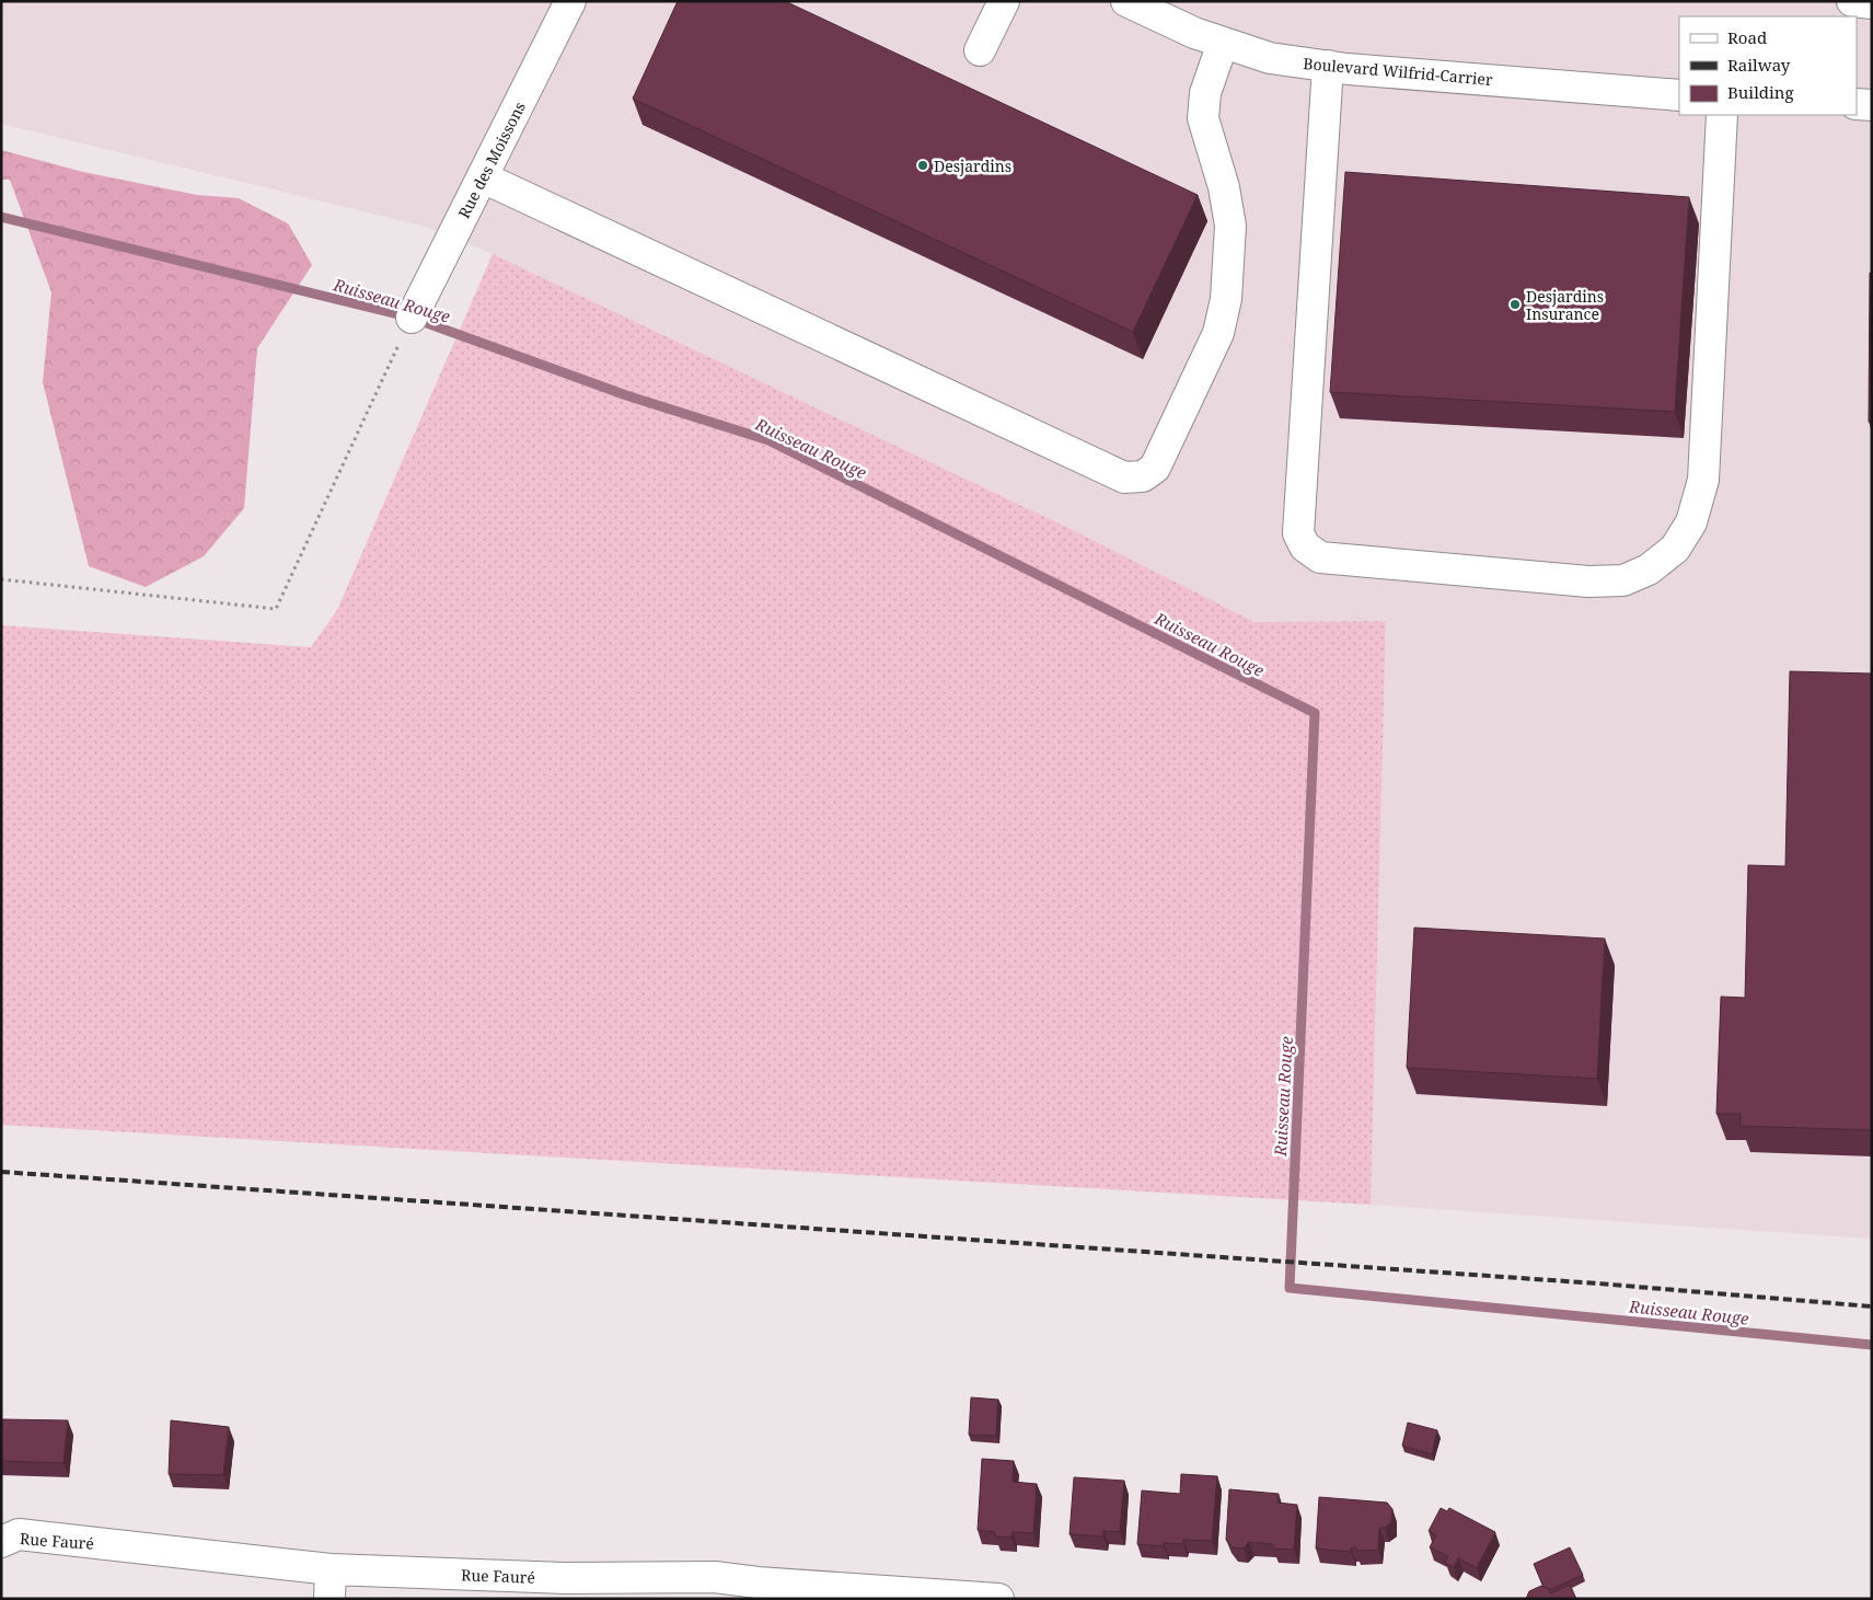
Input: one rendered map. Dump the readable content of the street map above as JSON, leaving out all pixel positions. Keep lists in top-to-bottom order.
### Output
{
  "streets": {
    "street": ["Boulevard Wilfrid-Carrier", "Rue des Moissons", "Rue Fauré"]
  },
  "water": ["Ruisseau Rouge"],
  "places": ["Desjardins", "Desjardins Insurance"],
  "legend": ["Road", "Railway", "Building"]
}
